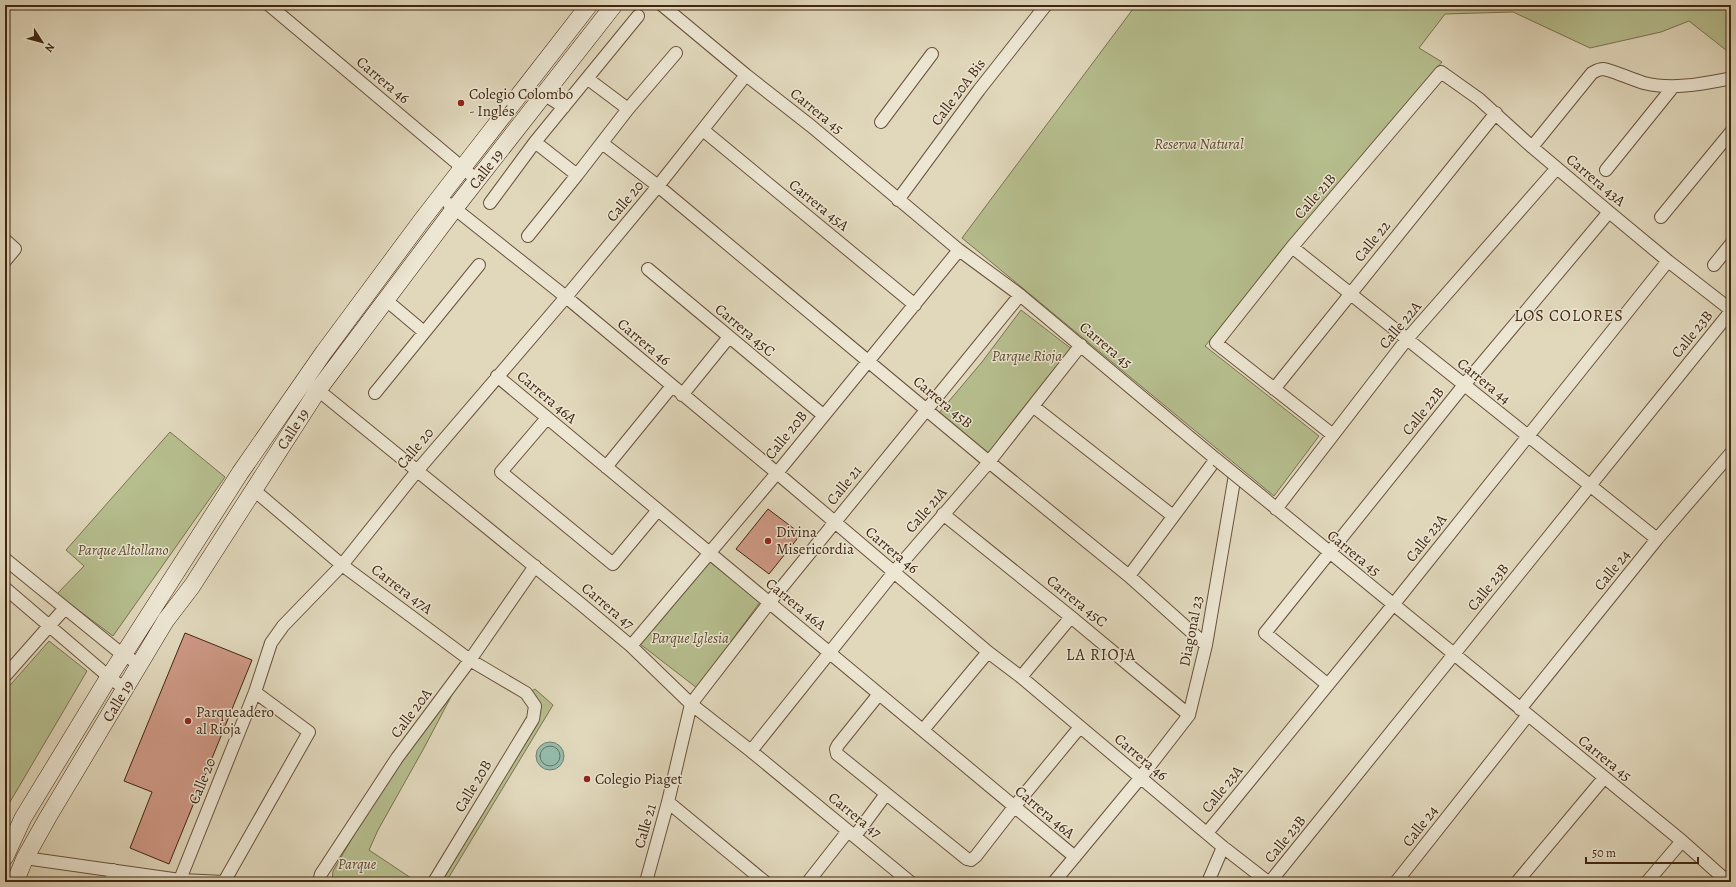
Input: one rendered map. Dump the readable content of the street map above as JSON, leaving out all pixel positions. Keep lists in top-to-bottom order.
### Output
{
  "streets": {
    "main road": ["Calle 19"],
    "street": [
      "Carrera 46",
      "Calle 20A Bis",
      "Carrera 45",
      "Carrera 43A",
      "Calle 21B",
      "Calle 20",
      "Carrera 45A",
      "Calle 22",
      "Calle 22A",
      "Carrera 45C",
      "Calle 23B",
      "Carrera 44",
      "Carrera 46A",
      "Carrera 45B",
      "Calle 22B",
      "Calle 20B",
      "Calle 21",
      "Calle 21A",
      "Calle 23A",
      "Calle 24",
      "Carrera 47A",
      "Carrera 47",
      "Diagonal 23",
      "Calle 20A"
    ]
  },
  "crossings": [
    ["Carrera 46", "Calle 19"],
    ["Carrera 46", "Calle 20"],
    ["Carrera 46", "Calle 23B"],
    ["Carrera 46", "Calle 20B"],
    ["Carrera 46", "Calle 21"],
    ["Carrera 46", "Calle 21A"],
    ["Carrera 46", "Calle 23A"],
    ["Carrera 46", "Diagonal 23"],
    ["Calle 20A Bis", "Carrera 45"],
    ["Carrera 45", "Calle 20"],
    ["Carrera 45", "Calle 22A"],
    ["Carrera 45", "Calle 23B"],
    ["Carrera 45", "Calle 22B"],
    ["Carrera 45", "Calle 20B"],
    ["Carrera 45", "Calle 21"],
    ["Carrera 45", "Calle 21A"],
    ["Carrera 45", "Calle 23A"],
    ["Carrera 45", "Calle 24"],
    ["Calle 19", "Carrera 47A"],
    ["Calle 19", "Carrera 47"],
    ["Carrera 43A", "Calle 21B"],
    ["Carrera 43A", "Calle 22"],
    ["Carrera 43A", "Calle 22A"],
    ["Carrera 43A", "Calle 23B"],
    ["Carrera 43A", "Calle 22B"],
    ["Carrera 43A", "Calle 23A"],
    ["Calle 21B", "Calle 22"],
    ["Calle 21B", "Carrera 44"],
    ["Calle 20", "Carrera 45A"],
    ["Calle 20", "Carrera 46A"],
    ["Calle 20", "Carrera 45B"],
    ["Calle 20", "Carrera 47A"],
    ["Calle 20", "Carrera 47"],
    ["Carrera 45A", "Calle 20B"],
    ["Calle 22", "Carrera 44"],
    ["Calle 22A", "Carrera 44"],
    ["Carrera 45C", "Calle 20B"],
    ["Carrera 45C", "Calle 21A"],
    ["Carrera 45C", "Diagonal 23"],
    ["Calle 23B", "Carrera 44"],
    ["Carrera 44", "Calle 22B"],
    ["Carrera 44", "Calle 23A"],
    ["Carrera 44", "Calle 24"],
    ["Carrera 46A", "Calle 20B"],
    ["Carrera 46A", "Calle 21"],
    ["Carrera 46A", "Calle 21A"],
    ["Carrera 46A", "Diagonal 23"],
    ["Carrera 45B", "Calle 20B"],
    ["Carrera 45B", "Calle 21"],
    ["Carrera 45B", "Calle 21A"],
    ["Carrera 45B", "Diagonal 23"],
    ["Calle 22B", "Calle 23A"],
    ["Calle 20B", "Carrera 47A"],
    ["Calle 20B", "Carrera 47"],
    ["Calle 21", "Carrera 47"],
    ["Calle 21A", "Carrera 47"],
    ["Carrera 47A", "Calle 20A"],
    ["Carrera 47", "Calle 20A"]
  ],
  "districts": ["LOS COLORES", "LA RIOJA"],
  "parks": [
    "Reserva Natural",
    "Parque Rioja",
    "Parque Altollano",
    "Parque Iglesia",
    "Parque"
  ],
  "places": [
    "Colegio Colombo - Inglés",
    "Divina Misericordia",
    "Parqueadero al Rioja",
    "Colegio Piaget"
  ],
  "scale_bar": "50 m",
  "north": "bottom right"
}
